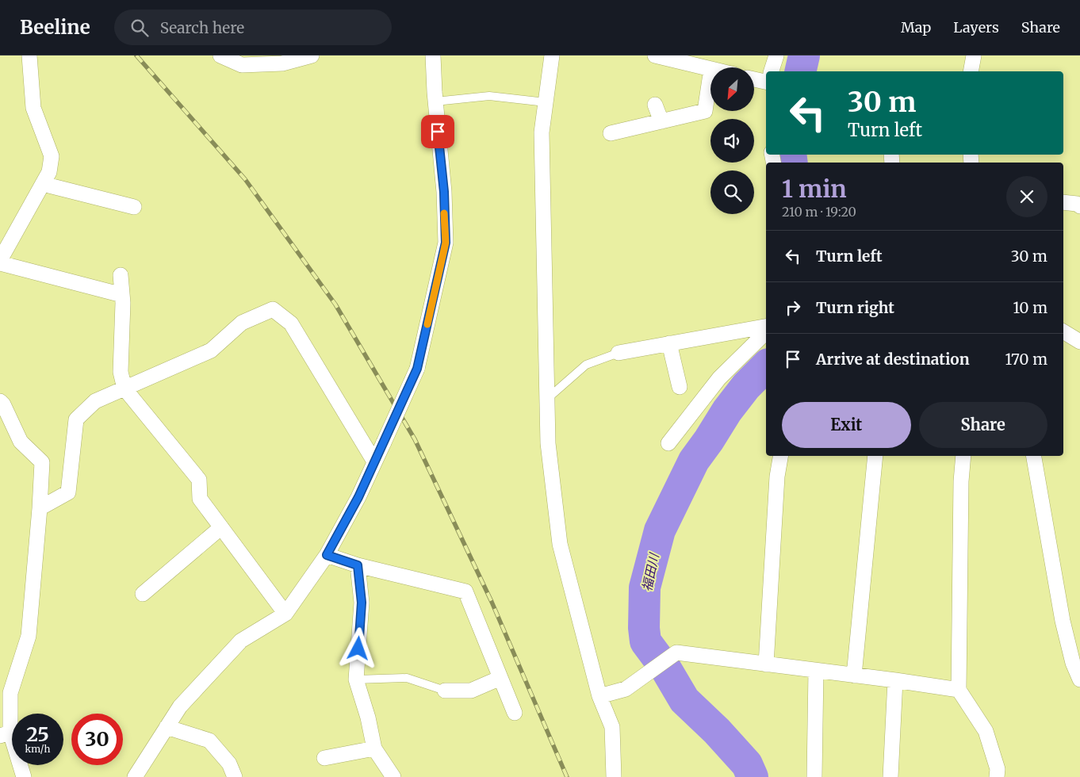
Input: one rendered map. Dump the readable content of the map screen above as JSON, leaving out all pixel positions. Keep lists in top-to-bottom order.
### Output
{
  "water": ["福田川"],
  "north": "bottom left",
  "page": {
    "header": "Beeline",
    "search": "Search here",
    "nav": ["Map", "Layers", "Share"],
    "turn": ["30 m", "Turn left"],
    "heading": ["1 min", "210 m · 19:20"],
    "list": [
      {
        "name": "Turn left",
        "value": "30 m"
      },
      {
        "name": "Turn right",
        "value": "10 m"
      },
      {
        "name": "Arrive at destination",
        "value": "170 m"
      }
    ],
    "buttons": ["Exit", "Share"],
    "speed": "25 km/h",
    "limit": "30"
  }
}
